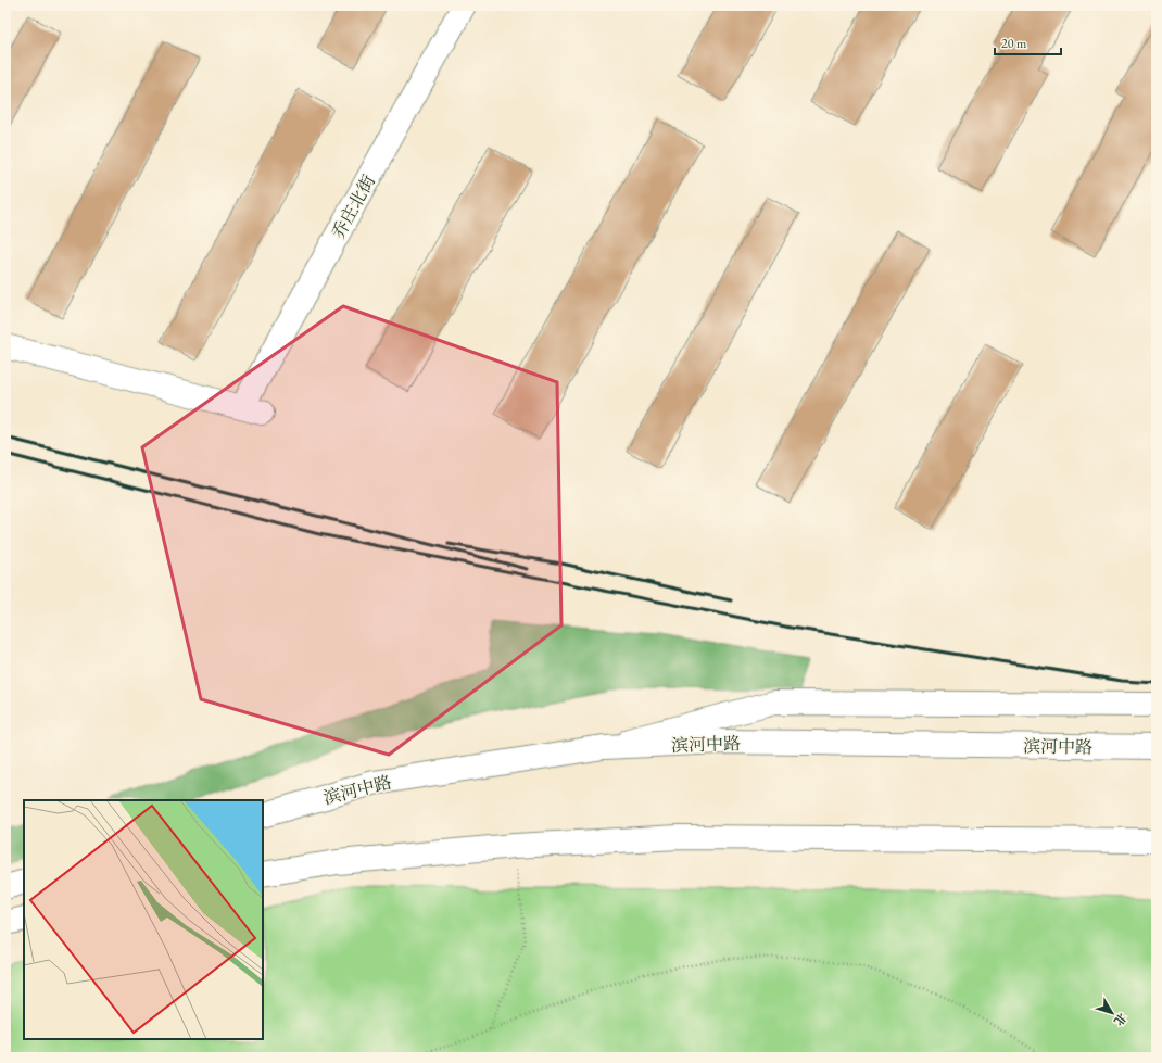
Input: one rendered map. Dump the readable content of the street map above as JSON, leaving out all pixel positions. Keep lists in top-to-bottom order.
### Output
{
  "streets": {
    "main road": ["乔庄北街", "滨河中路"]
  },
  "scale_bar": "20 m",
  "north": "bottom right"
}
